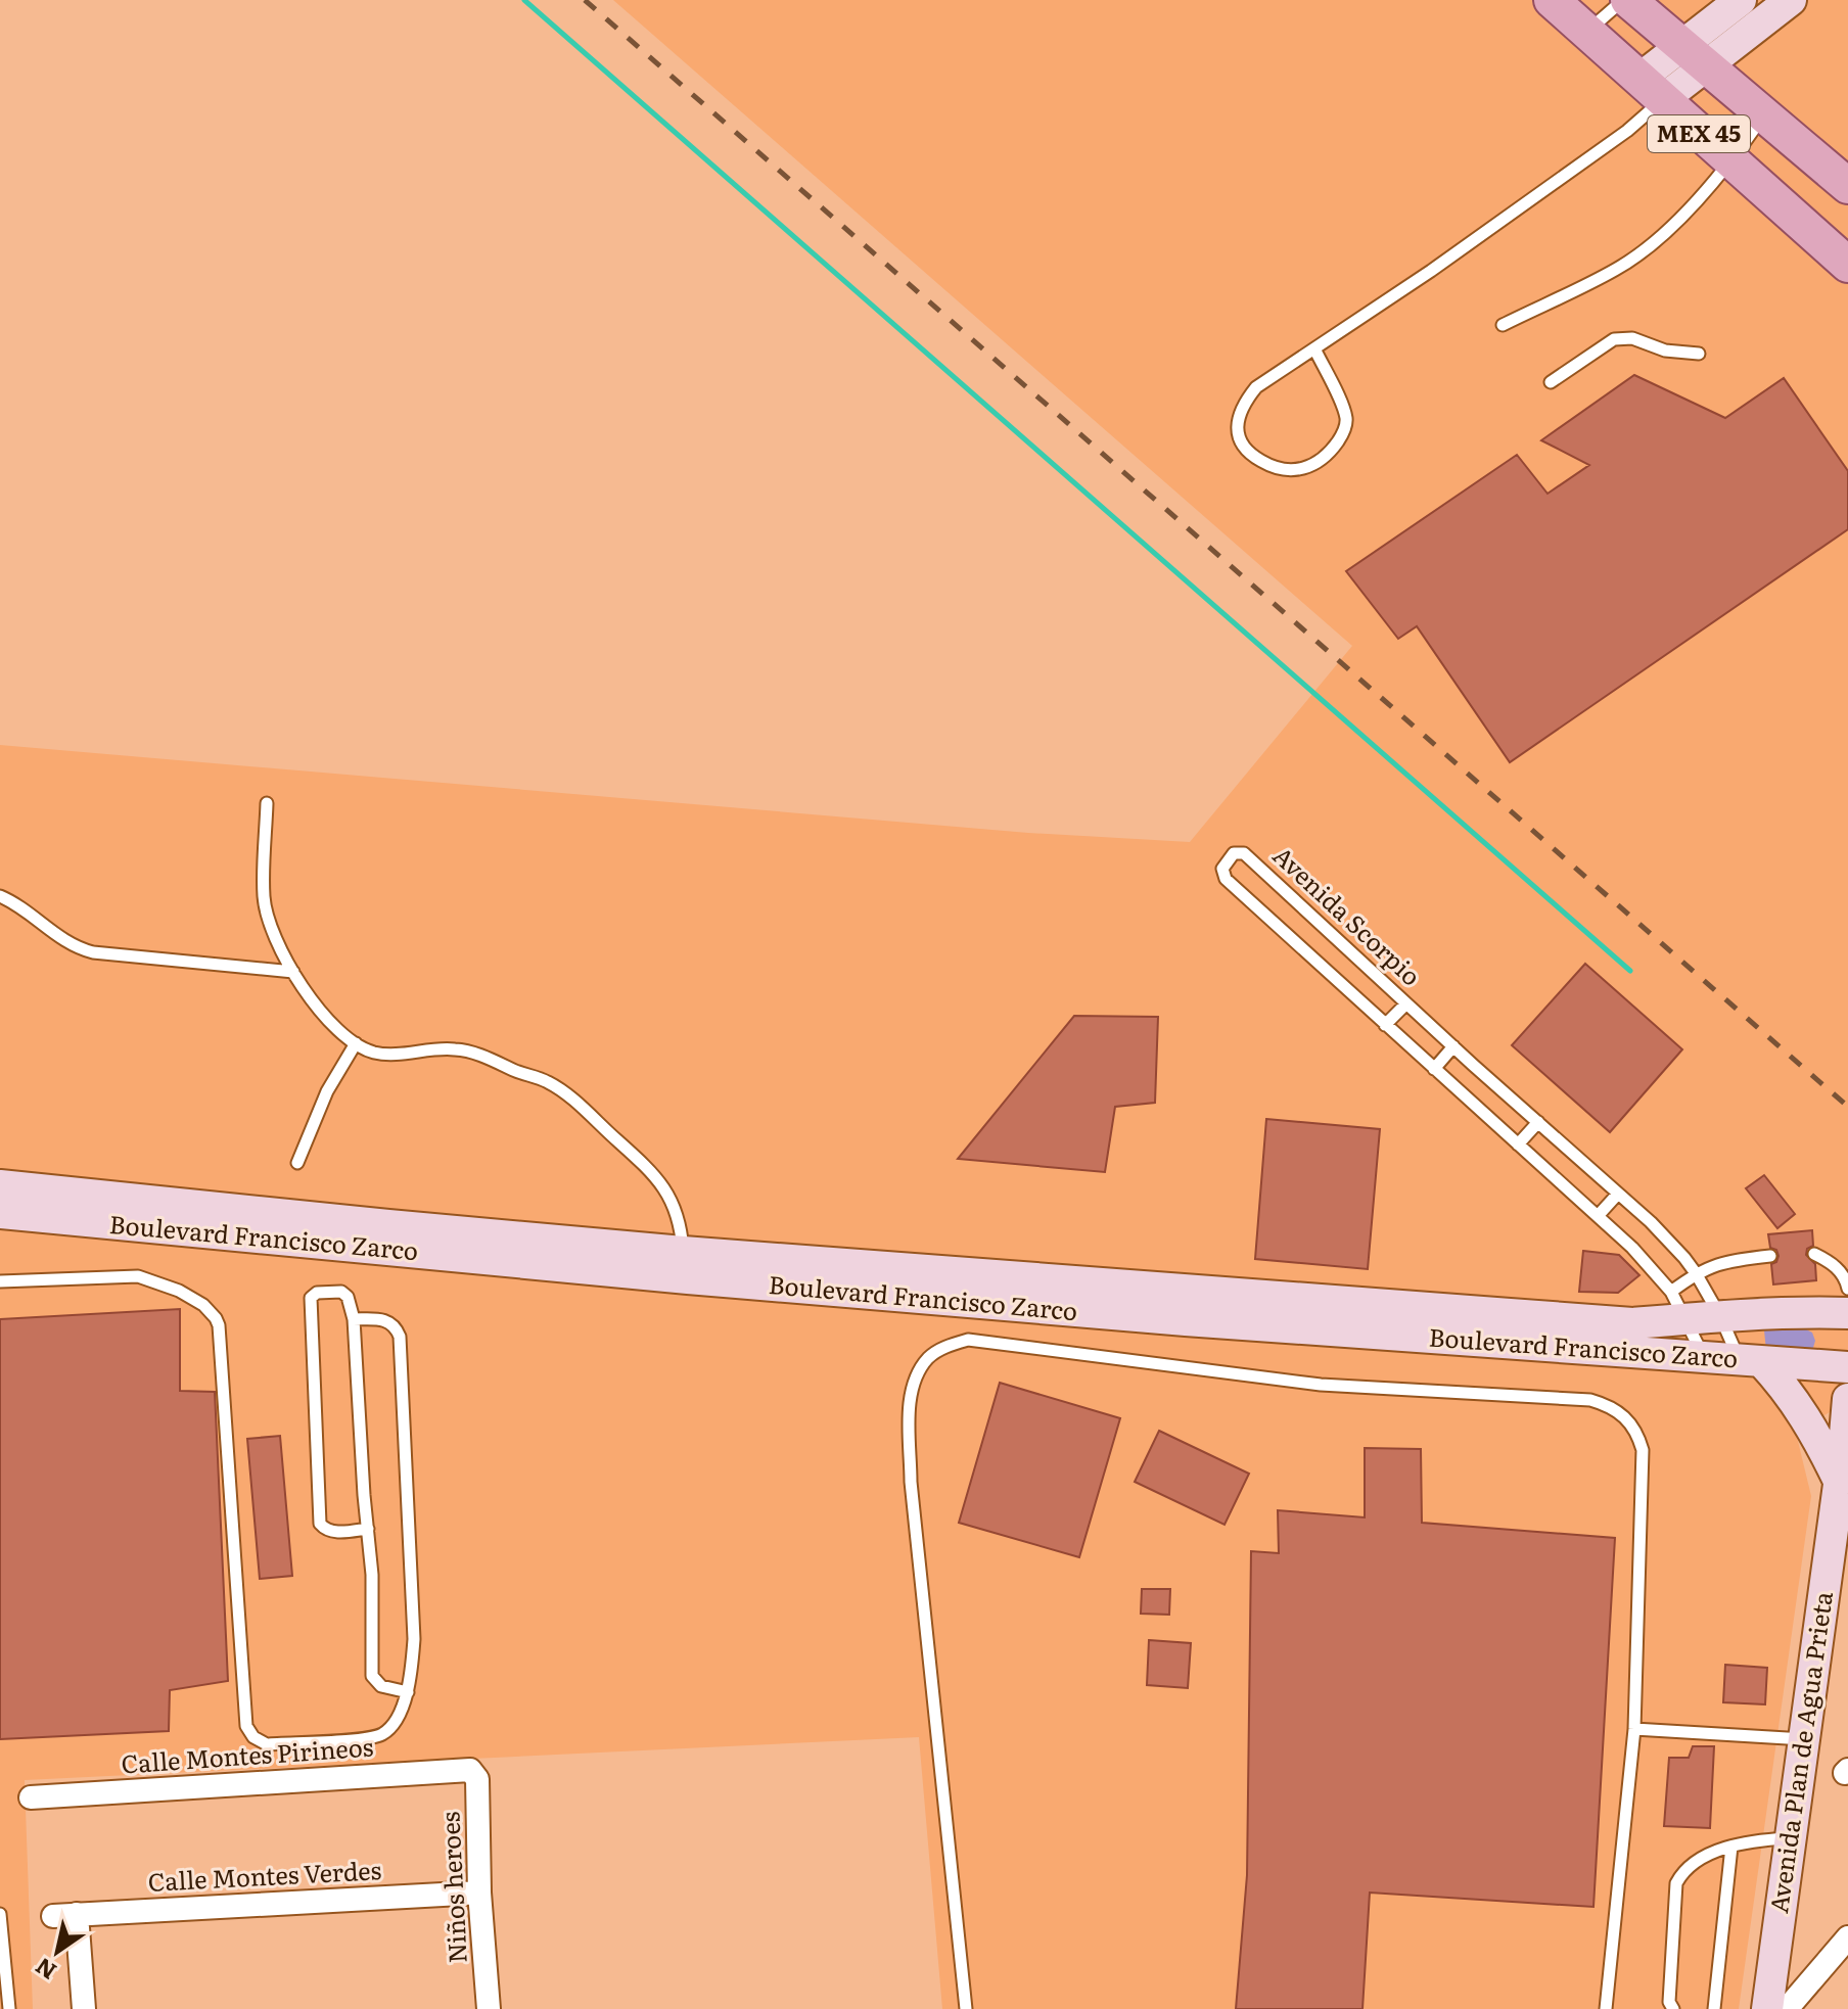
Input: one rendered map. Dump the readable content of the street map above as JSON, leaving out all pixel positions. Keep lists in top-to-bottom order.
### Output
{
  "streets": {
    "main road": ["MEX 45", "Boulevard Francisco Zarco", "Avenida Plan de Agua Prieta"],
    "street": ["Calle Montes Pirineos", "Calle Montes Verdes", "Niños heroes"],
    "lane": ["Avenida Scorpio"]
  },
  "crossings": [
    ["Avenida Scorpio", "Boulevard Francisco Zarco"],
    ["Calle Montes Pirineos", "Niños heroes"],
    ["Calle Montes Verdes", "Niños heroes"]
  ],
  "north": "bottom left"
}
